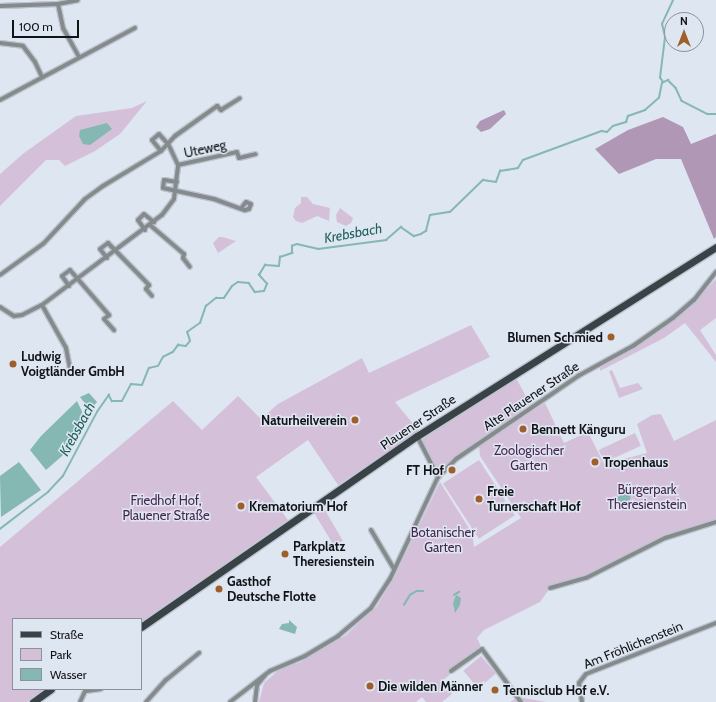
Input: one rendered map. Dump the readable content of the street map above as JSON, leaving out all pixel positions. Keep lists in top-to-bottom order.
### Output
{
  "streets": {
    "main road": ["Plauener Straße"],
    "street": ["Uteweg", "Alte Plauener Straße", "Am Fröhlichenstein"]
  },
  "water": ["Krebsbach"],
  "parks": [
    "Zoologischer Garten",
    "Bürgerpark Theresienstein",
    "Friedhof Hof, Plauener Straße",
    "Botanischer Garten"
  ],
  "places": [
    "Blumen Schmied",
    "Ludwig Voigtländer GmbH",
    "Naturheilverein",
    "Bennett Känguru",
    "Tropenhaus",
    "FT Hof",
    "Freie Turnerschaft Hof",
    "Krematorium Hof",
    "Parkplatz Theresienstein",
    "Gasthof Deutsche Flotte",
    "Die wilden Männer",
    "Tennisclub Hof e.V."
  ],
  "legend": ["Straße", "Park", "Wasser"],
  "scale_bar": "100 m",
  "north": "top"
}
